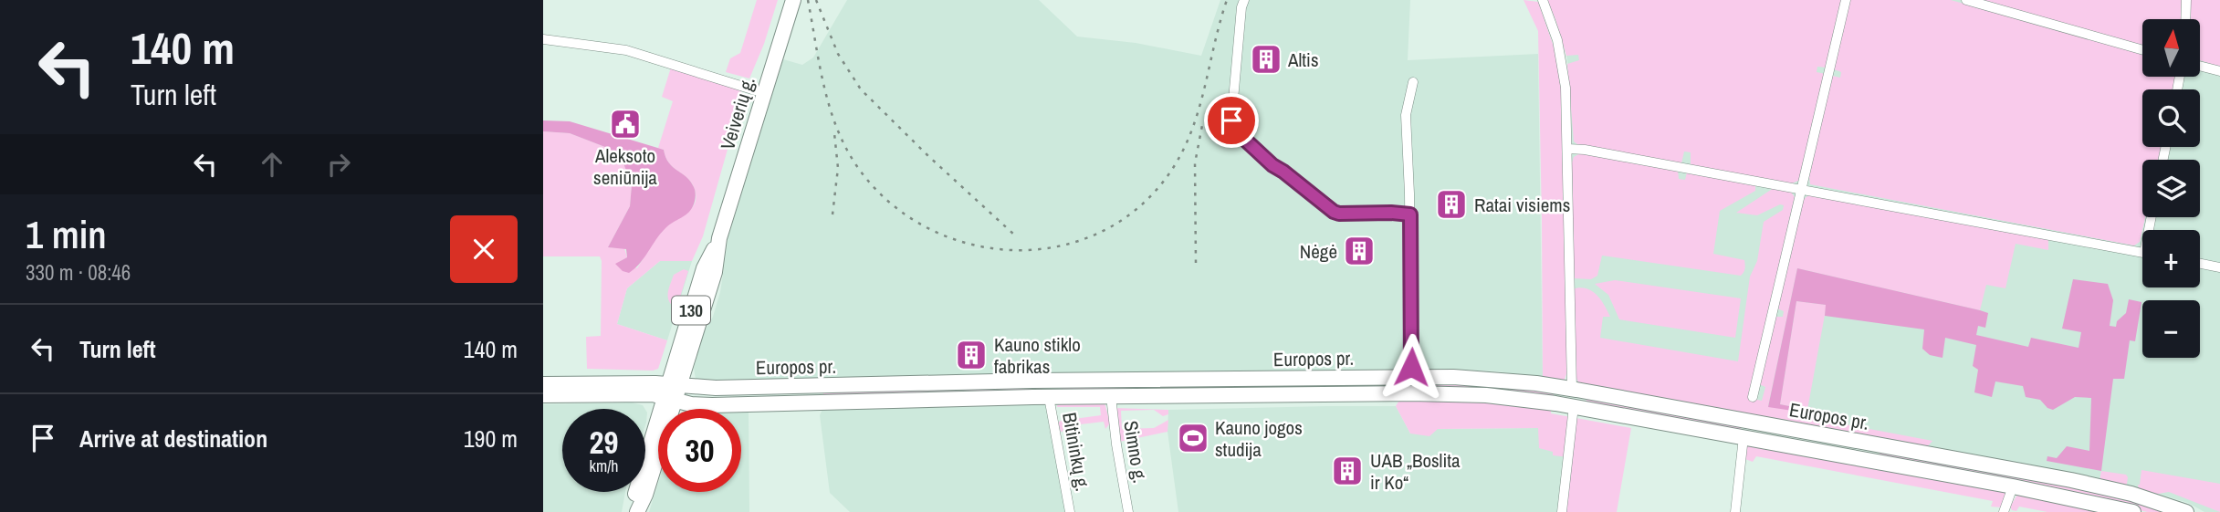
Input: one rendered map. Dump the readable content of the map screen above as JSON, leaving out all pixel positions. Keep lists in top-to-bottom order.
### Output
{
  "streets": {
    "main road": ["Veiverių g.", "130", "Europos pr."],
    "street": ["Bitininkų g.", "Simno g."]
  },
  "crossings": [
    ["Veiverių g.", "Europos pr."],
    ["Europos pr.", "Bitininkų g."],
    ["Europos pr.", "Simno g."]
  ],
  "places": {
    "building": [
      "Altis",
      "Ratai visiems",
      "Nėgė",
      "Kauno stiklo fabrikas",
      "UAB „Boslita ir Ko“"
    ],
    "public building": ["Aleksoto seniūnija"],
    "sports": ["Kauno jogos studija"]
  },
  "north": "top",
  "page": {
    "turn": ["140 m", "Turn left"],
    "map_buttons": ["+", "−"],
    "heading": ["1 min", "330 m · 08:46"],
    "list": [
      {
        "name": "Turn left",
        "value": "140 m"
      },
      {
        "name": "Arrive at destination",
        "value": "190 m"
      }
    ],
    "speed": "29 km/h",
    "limit": "30"
  }
}
